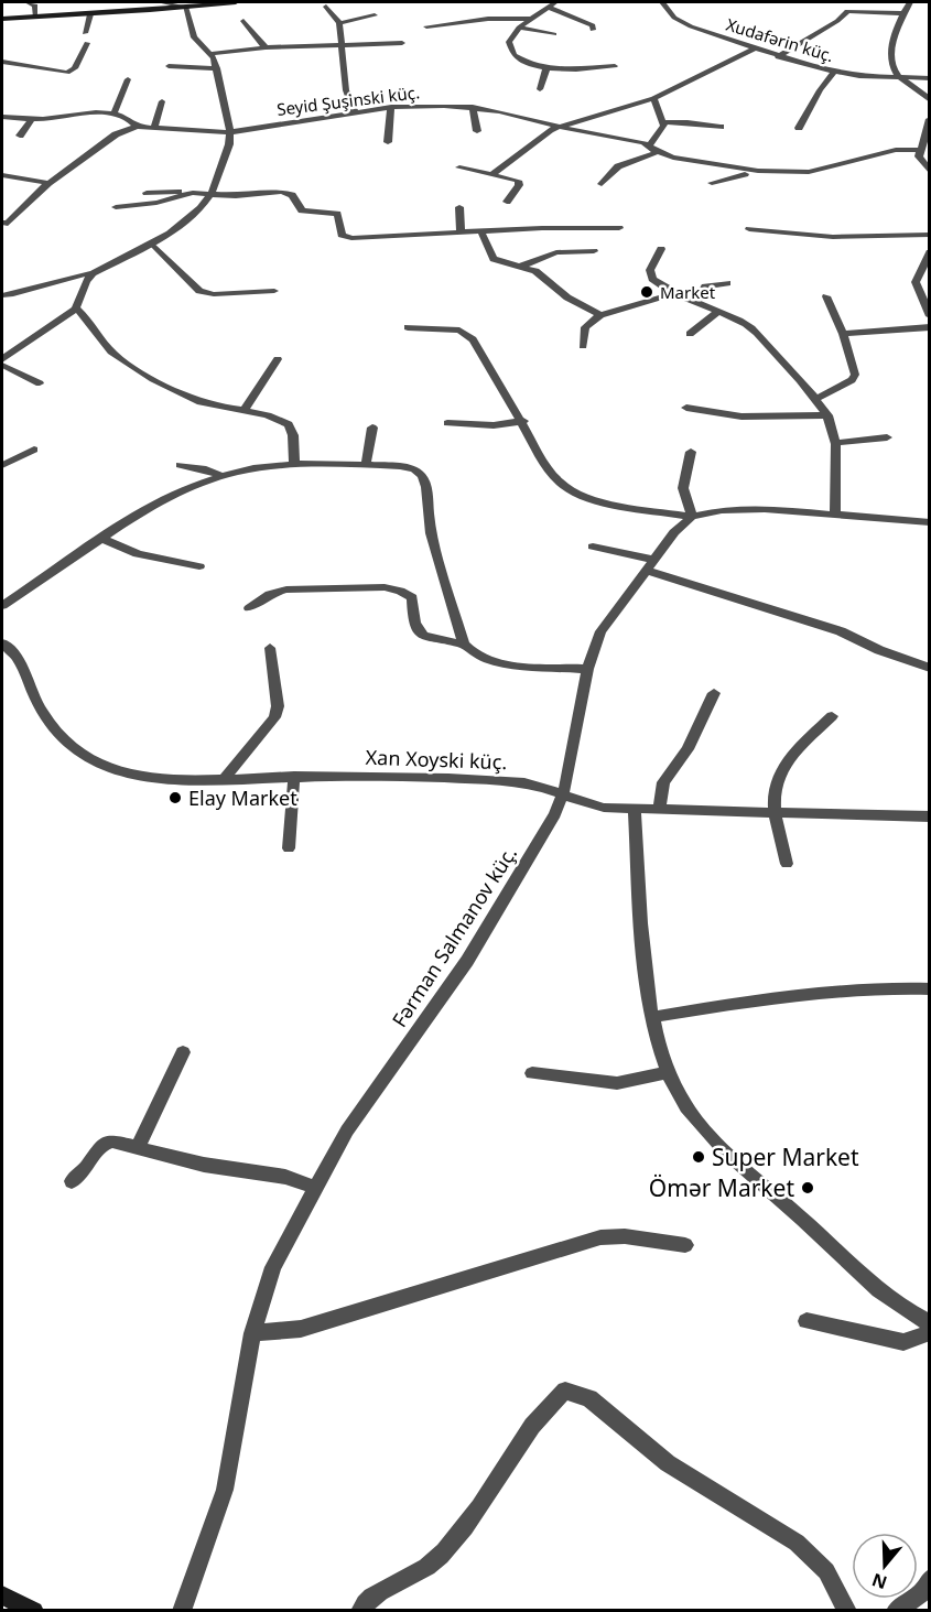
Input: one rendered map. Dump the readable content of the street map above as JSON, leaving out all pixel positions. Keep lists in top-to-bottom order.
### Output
{
  "streets": {
    "street": [
      "Xudafərin küç.",
      "Seyid Şuşinski küç.",
      "Xan Xoyski küç.",
      "Fərman Salmanov küç."
    ]
  },
  "crossings": [
    ["Xan Xoyski küç.", "Fərman Salmanov küç."]
  ],
  "places": [
    "Market",
    "Elay Market",
    "Super Market",
    "Ömər Market"
  ],
  "north": "bottom"
}
